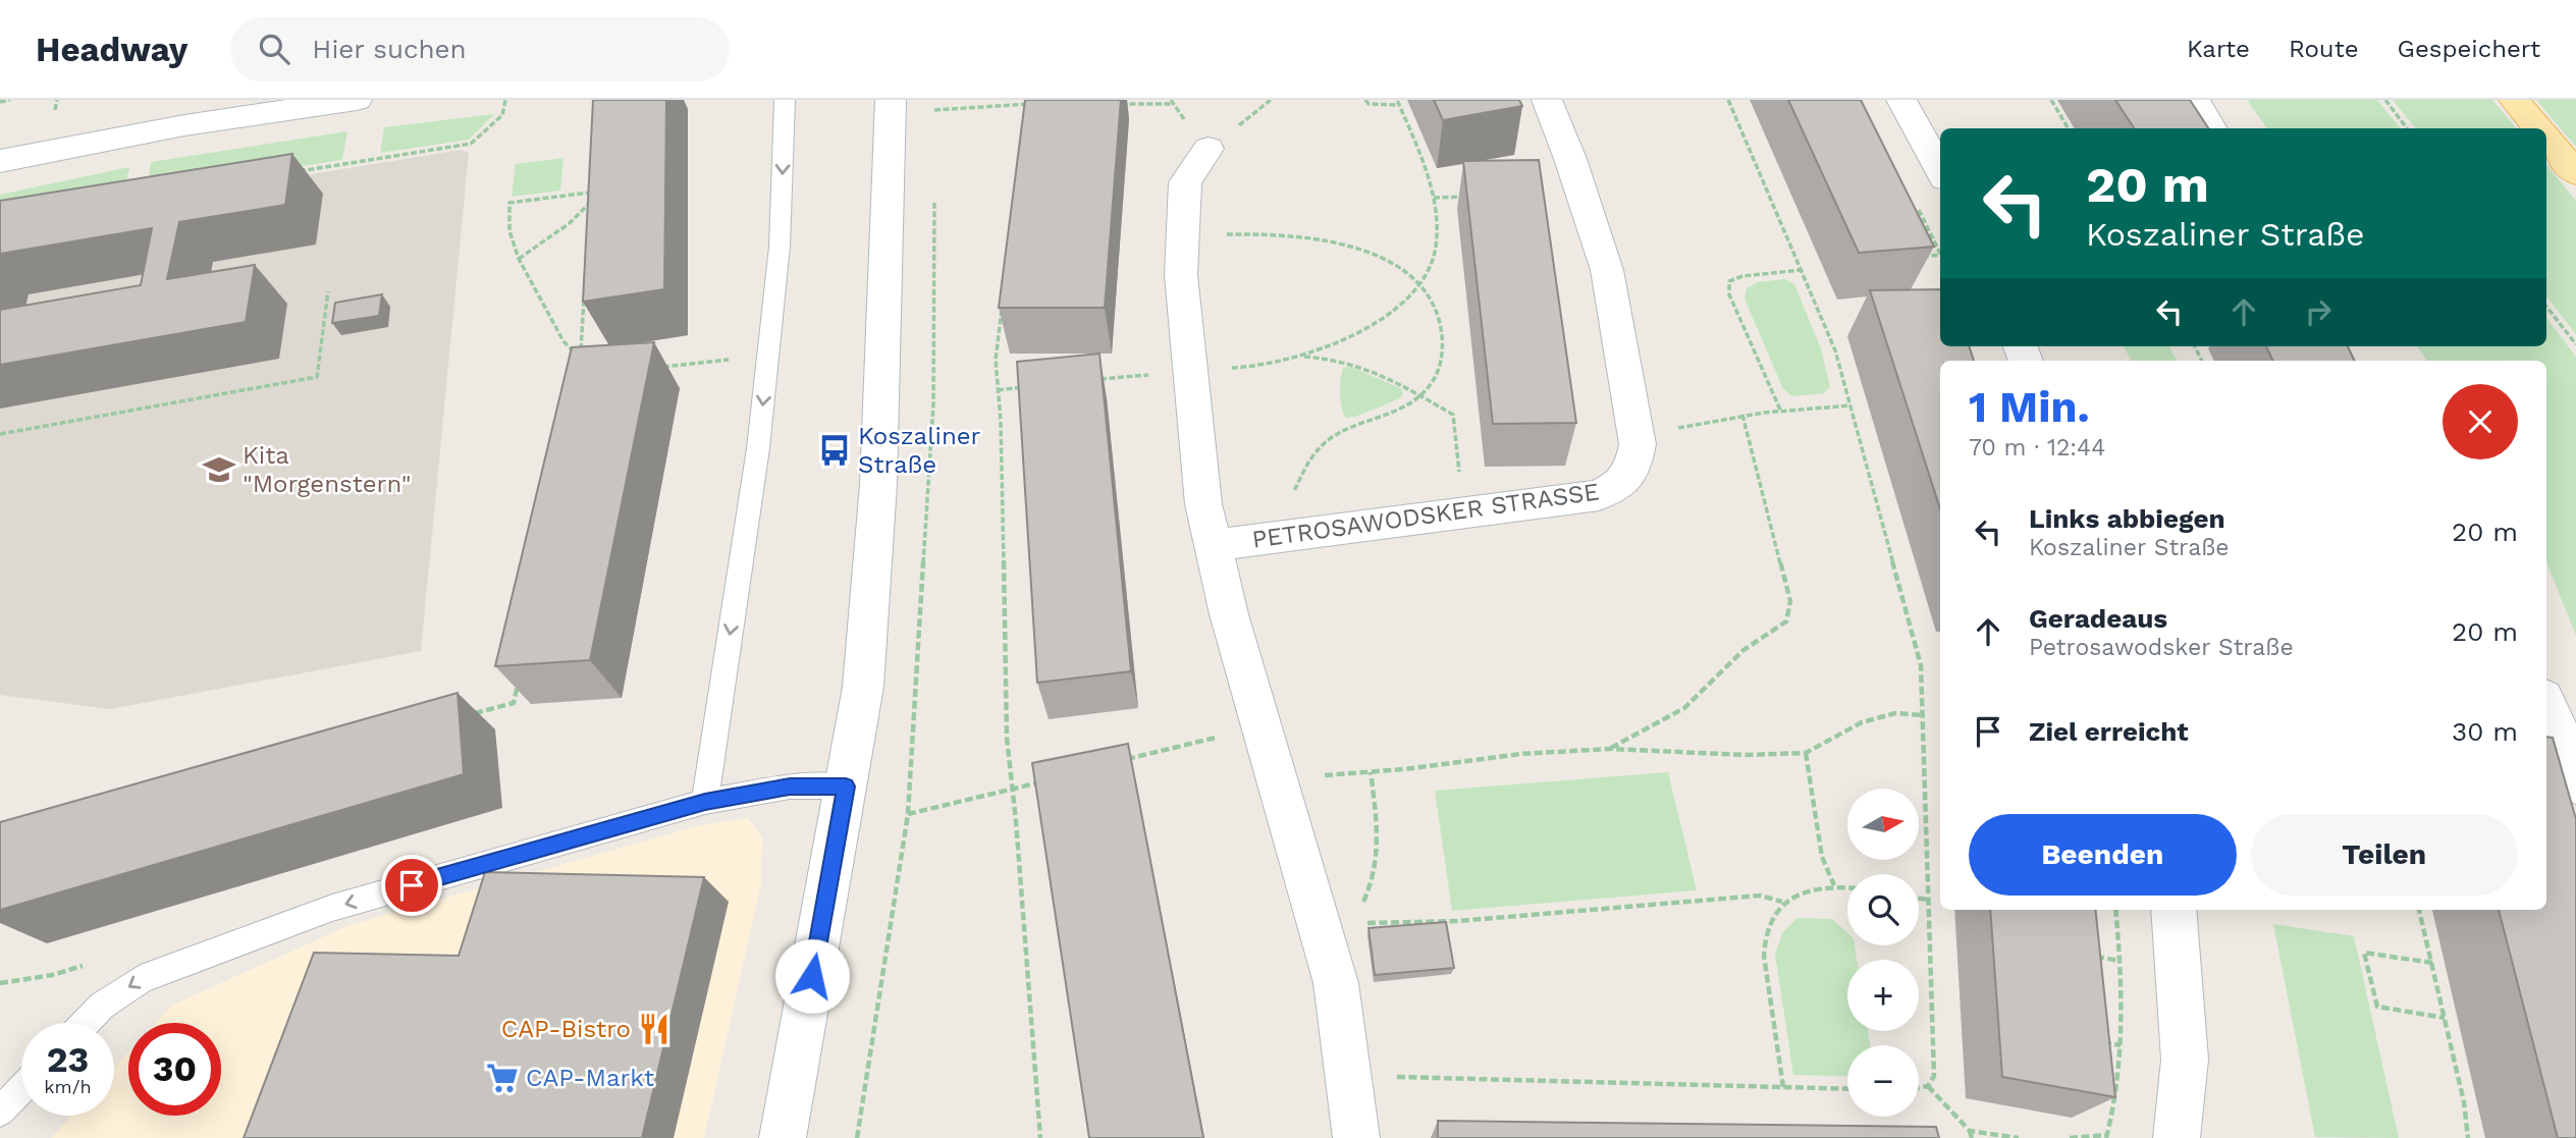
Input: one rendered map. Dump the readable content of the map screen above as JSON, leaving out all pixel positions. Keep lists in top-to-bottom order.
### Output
{
  "streets": {
    "street": ["PETROSAWODSKER STRASSE"]
  },
  "places": {
    "bus stop": ["Koszaliner Straße"],
    "school or university": ["Kita \"Morgenstern\""],
    "restaurant": ["CAP-Bistro"],
    "supermarket": ["CAP-Markt"]
  },
  "north": "right",
  "page": {
    "header": "Headway",
    "search": "Hier suchen",
    "nav": ["Karte", "Route", "Gespeichert"],
    "turn": ["20 m", "Koszaliner Straße"],
    "heading": ["1 Min.", "70 m · 12:44"],
    "list": [
      {
        "name": "Links abbiegen",
        "note": "Koszaliner Straße",
        "value": "20 m"
      },
      {
        "name": "Geradeaus",
        "note": "Petrosawodsker Straße",
        "value": "20 m"
      },
      {
        "name": "Ziel erreicht",
        "value": "30 m"
      }
    ],
    "map_buttons": ["+", "−"],
    "buttons": ["Beenden", "Teilen"],
    "speed": "23 km/h",
    "limit": "30"
  }
}
